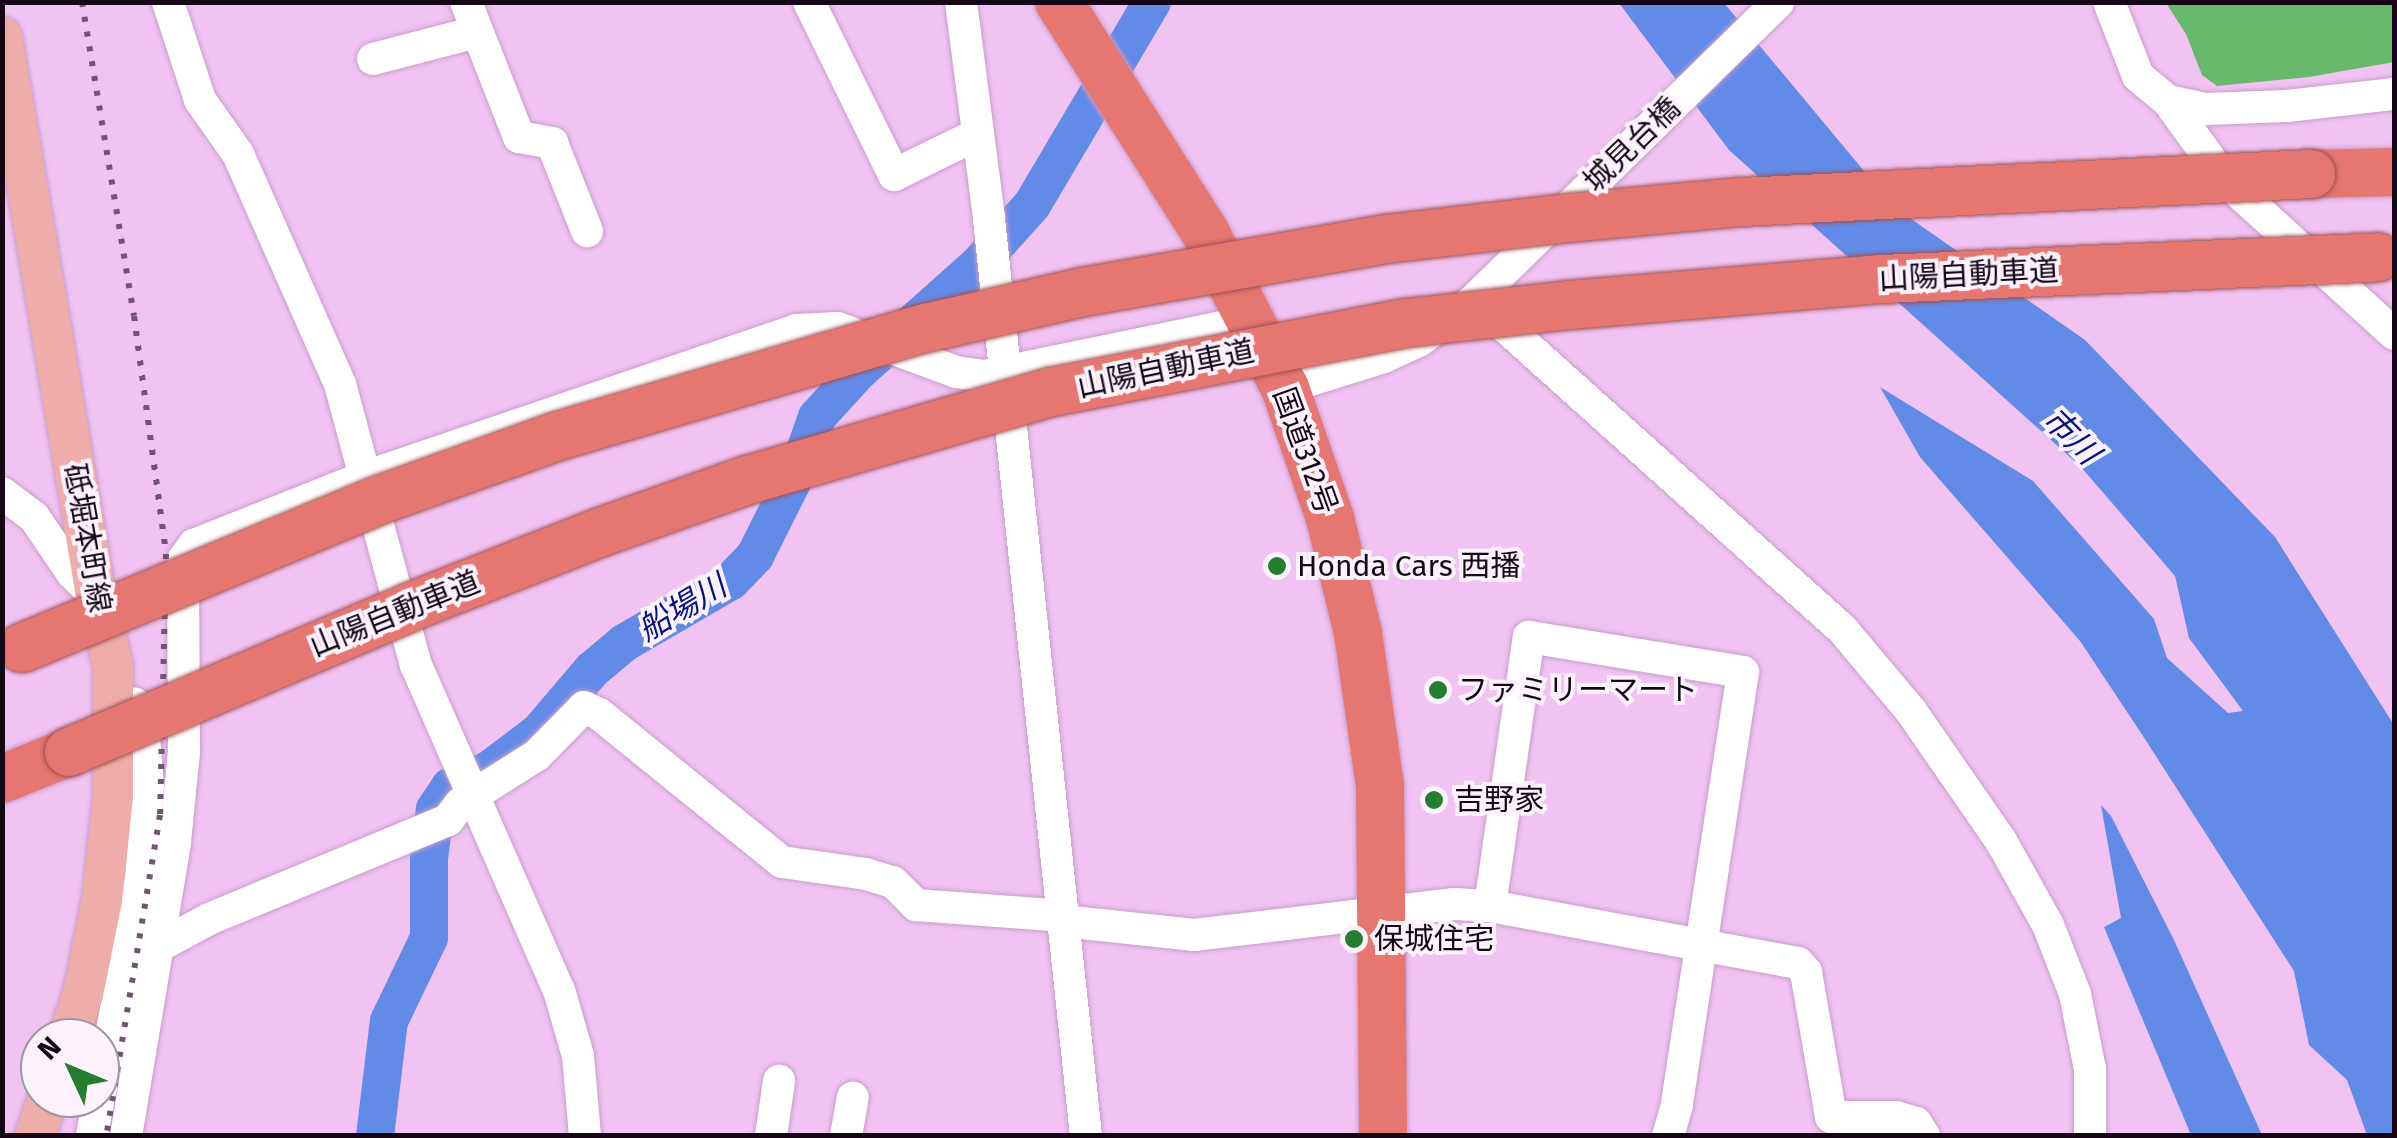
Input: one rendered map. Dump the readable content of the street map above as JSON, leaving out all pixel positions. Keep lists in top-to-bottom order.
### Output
{
  "streets": {
    "highway": ["山陽自動車道", "国道312号"],
    "main road": ["砥堀本町線"],
    "street": ["城見台橋"]
  },
  "crossings": [
    ["城見台橋", "国道312号"]
  ],
  "water": ["市川", "船場川"],
  "places": [
    "Honda Cars 西播",
    "ファミリーマート",
    "吉野家",
    "保城住宅"
  ],
  "north": "top left"
}
